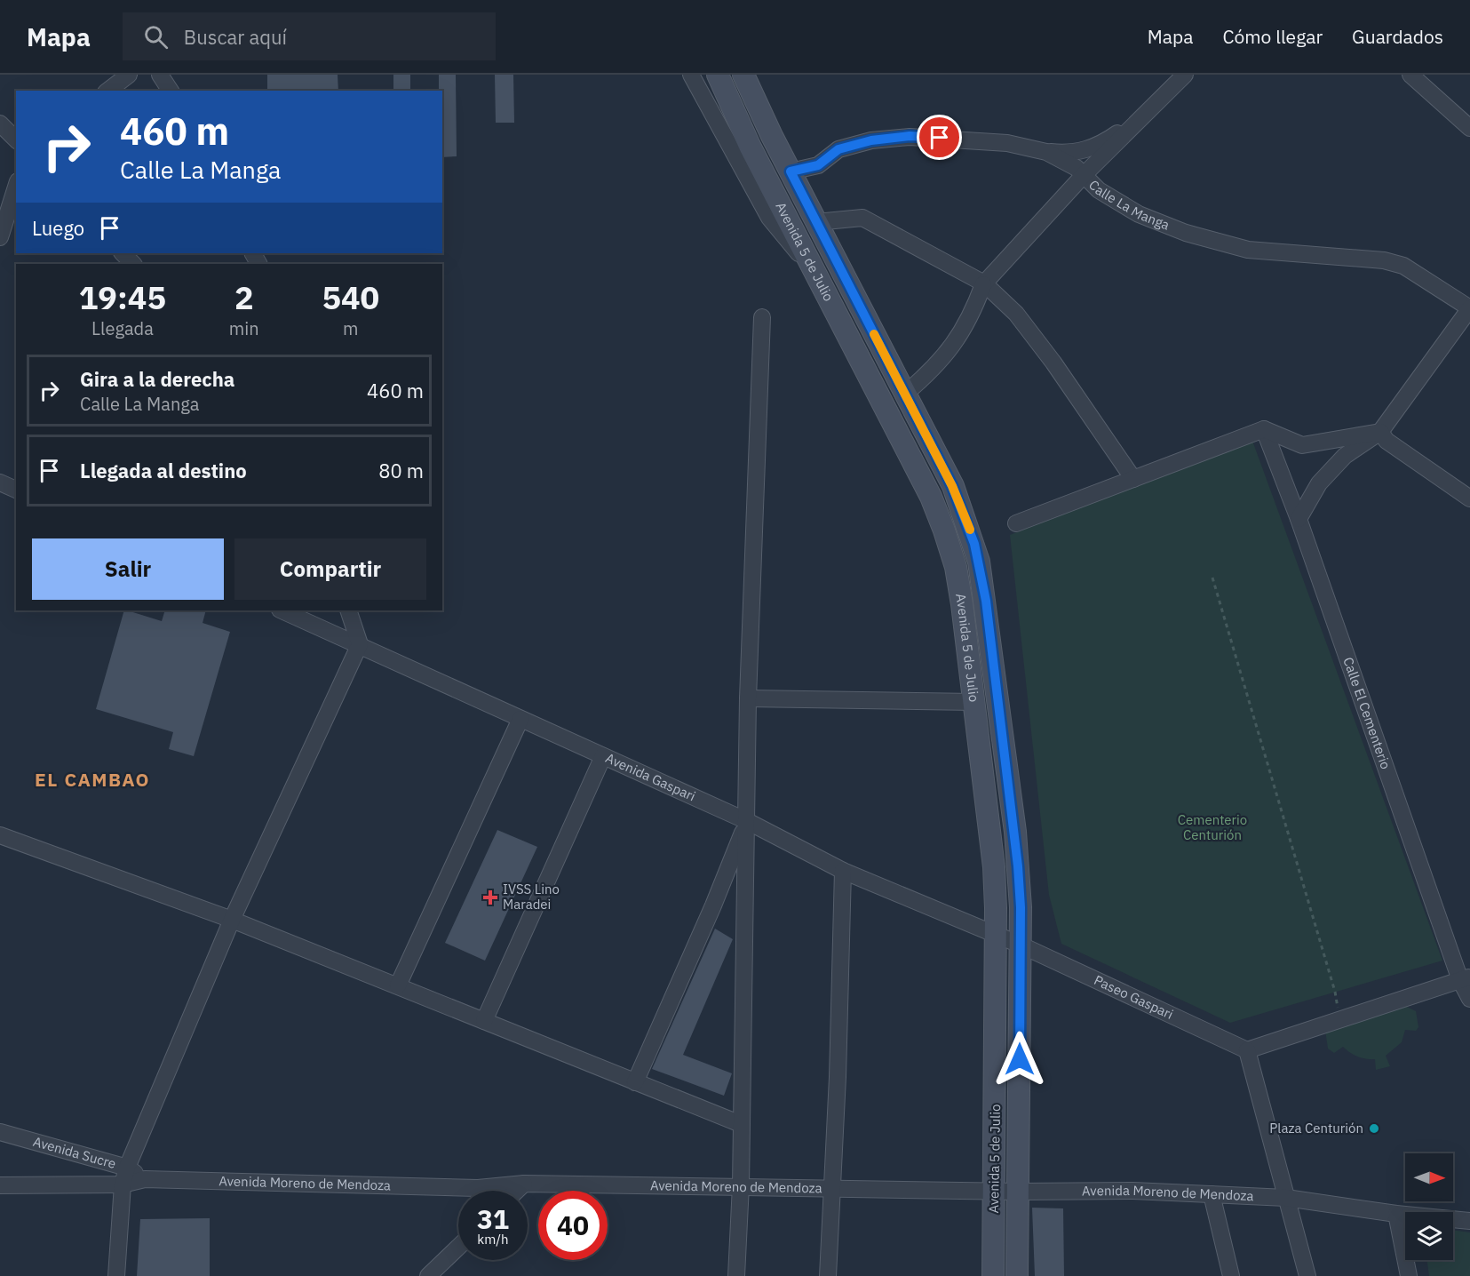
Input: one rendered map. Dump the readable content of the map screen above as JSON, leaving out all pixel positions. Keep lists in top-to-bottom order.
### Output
{
  "streets": {
    "street": [
      "Calle La Manga",
      "Avenida 5 de Julio",
      "Calle El Cementerio",
      "Avenida Gaspari",
      "Paseo Gaspari",
      "Avenida Sucre",
      "Avenida Moreno de Mendoza"
    ]
  },
  "crossings": [
    ["Calle La Manga", "Avenida 5 de Julio"],
    ["Avenida 5 de Julio", "Avenida Gaspari"],
    ["Avenida 5 de Julio", "Paseo Gaspari"],
    ["Avenida 5 de Julio", "Avenida Moreno de Mendoza"],
    ["Avenida Gaspari", "Paseo Gaspari"],
    ["Avenida Sucre", "Avenida Moreno de Mendoza"]
  ],
  "districts": ["EL CAMBAO"],
  "parks": ["Cementerio Centurión"],
  "places": {
    "health": ["IVSS Lino Maradei"],
    "other": ["Plaza Centurión"]
  },
  "north": "right",
  "page": {
    "header": "Mapa",
    "search": "Buscar aquí",
    "nav": ["Mapa", "Cómo llegar", "Guardados"],
    "turn": ["460 m", "Calle La Manga"],
    "then": "Luego",
    "eta": [
      "19:45",
      "Llegada",
      "2",
      "min",
      "540",
      "m"
    ],
    "list": [
      {
        "name": "Gira a la derecha",
        "note": "Calle La Manga",
        "value": "460 m"
      },
      {
        "name": "Llegada al destino",
        "value": "80 m"
      }
    ],
    "buttons": ["Salir", "Compartir"],
    "speed": "31 km/h",
    "limit": "40"
  }
}
